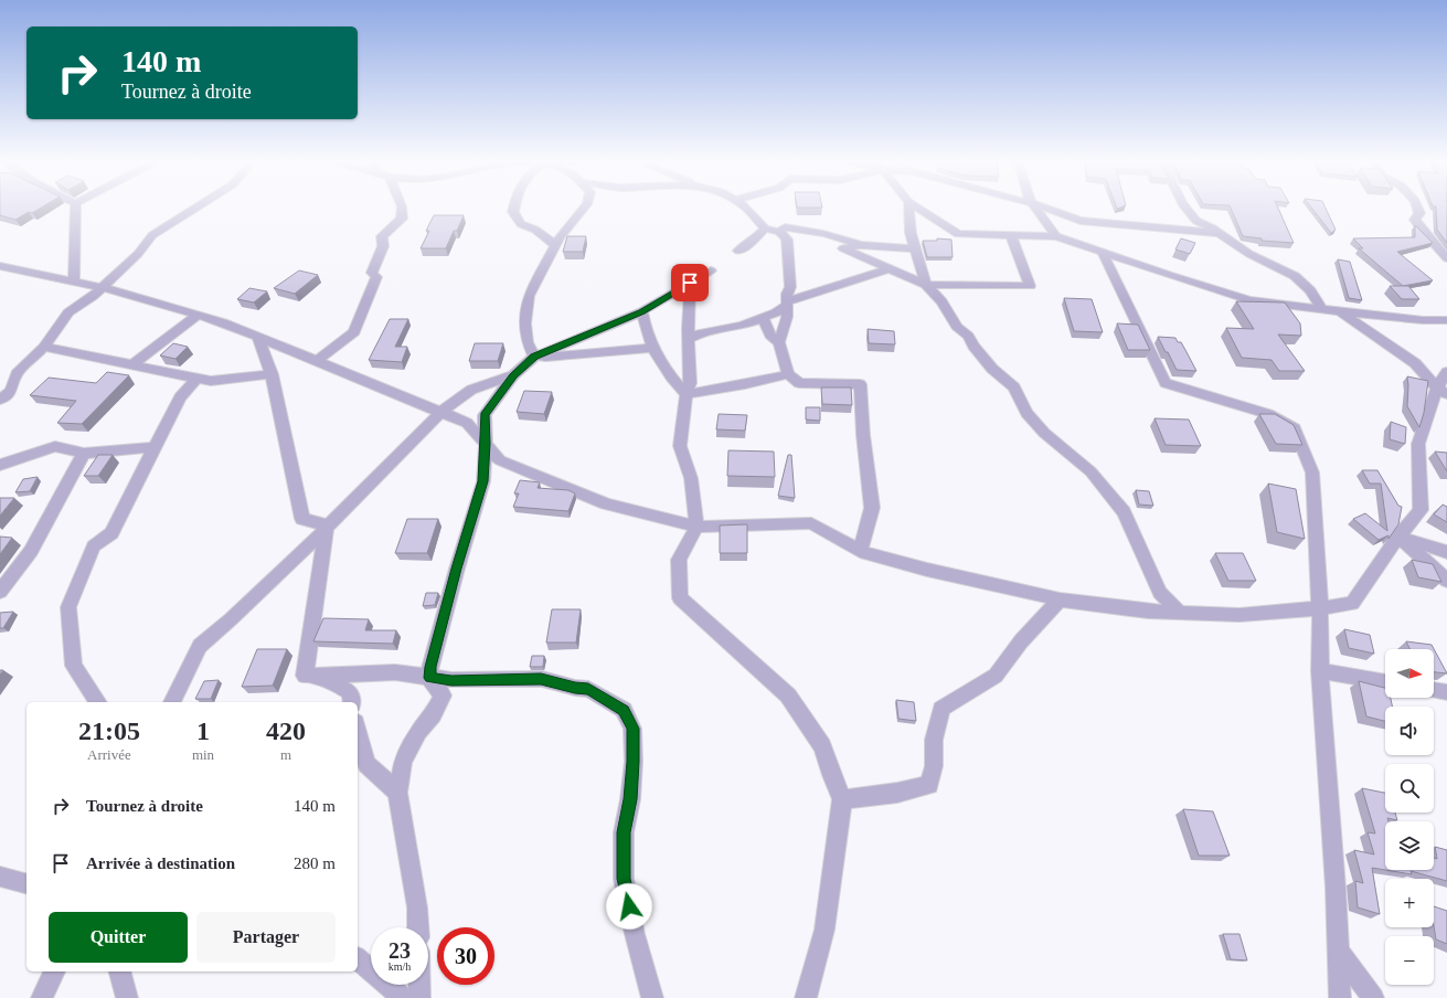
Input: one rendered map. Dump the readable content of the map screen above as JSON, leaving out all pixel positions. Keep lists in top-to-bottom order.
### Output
{
  "north": "right",
  "page": {
    "turn": ["140 m", "Tournez à droite"],
    "map_buttons": ["+", "−"],
    "eta": [
      "21:05",
      "Arrivée",
      "1",
      "min",
      "420",
      "m"
    ],
    "list": [
      {
        "name": "Tournez à droite",
        "value": "140 m"
      },
      {
        "name": "Arrivée à destination",
        "value": "280 m"
      }
    ],
    "buttons": ["Quitter", "Partager"],
    "speed": "23 km/h",
    "limit": "30"
  }
}
